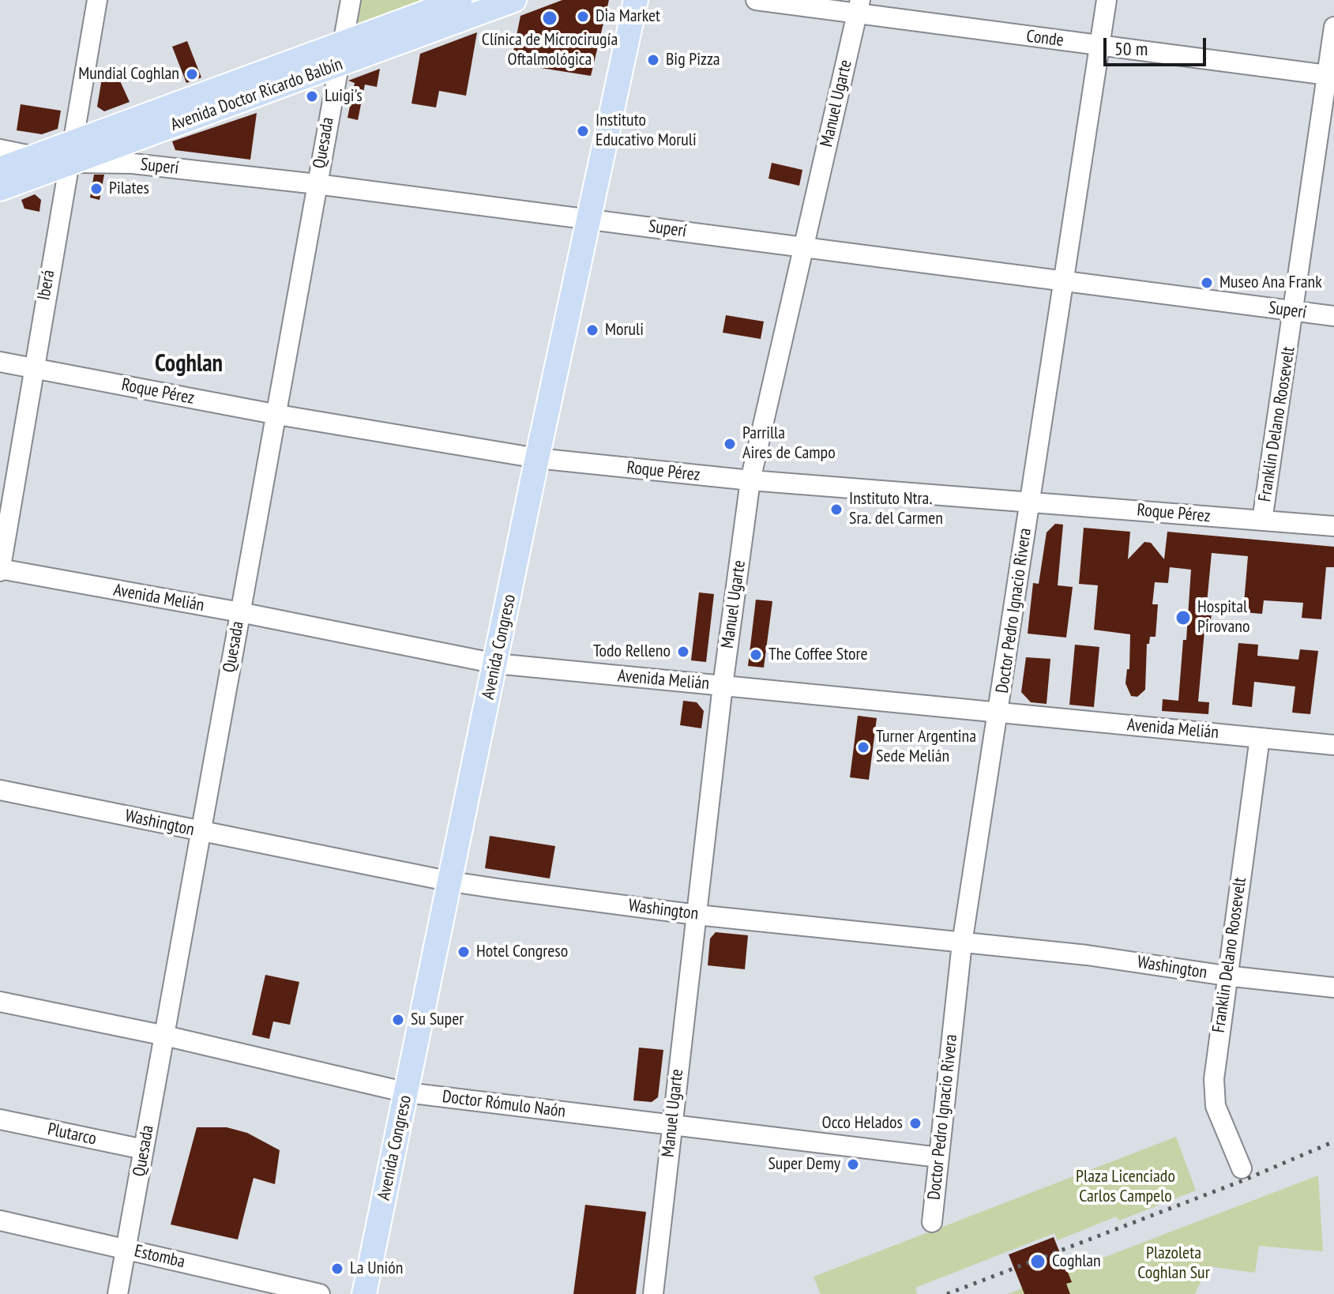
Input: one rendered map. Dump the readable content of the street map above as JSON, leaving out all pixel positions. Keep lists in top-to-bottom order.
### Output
{
  "streets": {
    "main road": ["Avenida Doctor Ricardo Balbín", "Avenida Congreso"],
    "street": [
      "Conde",
      "Manuel Ugarte",
      "Quesada",
      "Superí",
      "Iberá",
      "Roque Pérez",
      "Franklin Delano Roosevelt",
      "Avenida Melián",
      "Doctor Pedro Ignacio Rivera",
      "Washington",
      "Doctor Rómulo Naón",
      "Plutarco",
      "Estomba"
    ]
  },
  "crossings": [
    ["Conde", "Manuel Ugarte"],
    ["Conde", "Franklin Delano Roosevelt"],
    ["Conde", "Doctor Pedro Ignacio Rivera"],
    ["Avenida Doctor Ricardo Balbín", "Quesada"],
    ["Avenida Doctor Ricardo Balbín", "Superí"],
    ["Avenida Doctor Ricardo Balbín", "Iberá"],
    ["Manuel Ugarte", "Superí"],
    ["Manuel Ugarte", "Roque Pérez"],
    ["Manuel Ugarte", "Avenida Melián"],
    ["Manuel Ugarte", "Washington"],
    ["Manuel Ugarte", "Doctor Rómulo Naón"],
    ["Quesada", "Superí"],
    ["Quesada", "Roque Pérez"],
    ["Quesada", "Avenida Melián"],
    ["Quesada", "Washington"],
    ["Quesada", "Doctor Rómulo Naón"],
    ["Quesada", "Plutarco"],
    ["Quesada", "Estomba"],
    ["Superí", "Iberá"],
    ["Superí", "Franklin Delano Roosevelt"],
    ["Superí", "Doctor Pedro Ignacio Rivera"],
    ["Superí", "Avenida Congreso"],
    ["Iberá", "Roque Pérez"],
    ["Iberá", "Avenida Melián"],
    ["Roque Pérez", "Franklin Delano Roosevelt"],
    ["Roque Pérez", "Doctor Pedro Ignacio Rivera"],
    ["Roque Pérez", "Avenida Congreso"],
    ["Franklin Delano Roosevelt", "Avenida Melián"],
    ["Franklin Delano Roosevelt", "Washington"],
    ["Avenida Melián", "Doctor Pedro Ignacio Rivera"],
    ["Avenida Melián", "Avenida Congreso"],
    ["Doctor Pedro Ignacio Rivera", "Washington"],
    ["Doctor Pedro Ignacio Rivera", "Doctor Rómulo Naón"],
    ["Avenida Congreso", "Washington"],
    ["Avenida Congreso", "Doctor Rómulo Naón"]
  ],
  "districts": ["Coghlan"],
  "parks": ["Plaza Licenciado Carlos Campelo", "Plazoleta Coghlan Sur"],
  "places": [
    "Dia Market",
    "Clínica de Microcirugía Oftalmológica",
    "Big Pizza",
    "Mundial Coghlan",
    "Luigi's",
    "Instituto Educativo Moruli",
    "Pilates",
    "Museo Ana Frank",
    "Moruli",
    "Parrilla Aires de Campo",
    "Instituto Ntra. Sra. del Carmen",
    "Hospital Pirovano",
    "Todo Relleno",
    "The Coffee Store",
    "Turner Argentina Sede Melián",
    "Hotel Congreso",
    "Su Super",
    "Occo Helados",
    "Super Demy",
    "Coghlan",
    "La Unión"
  ],
  "scale_bar": "50 m"
}
